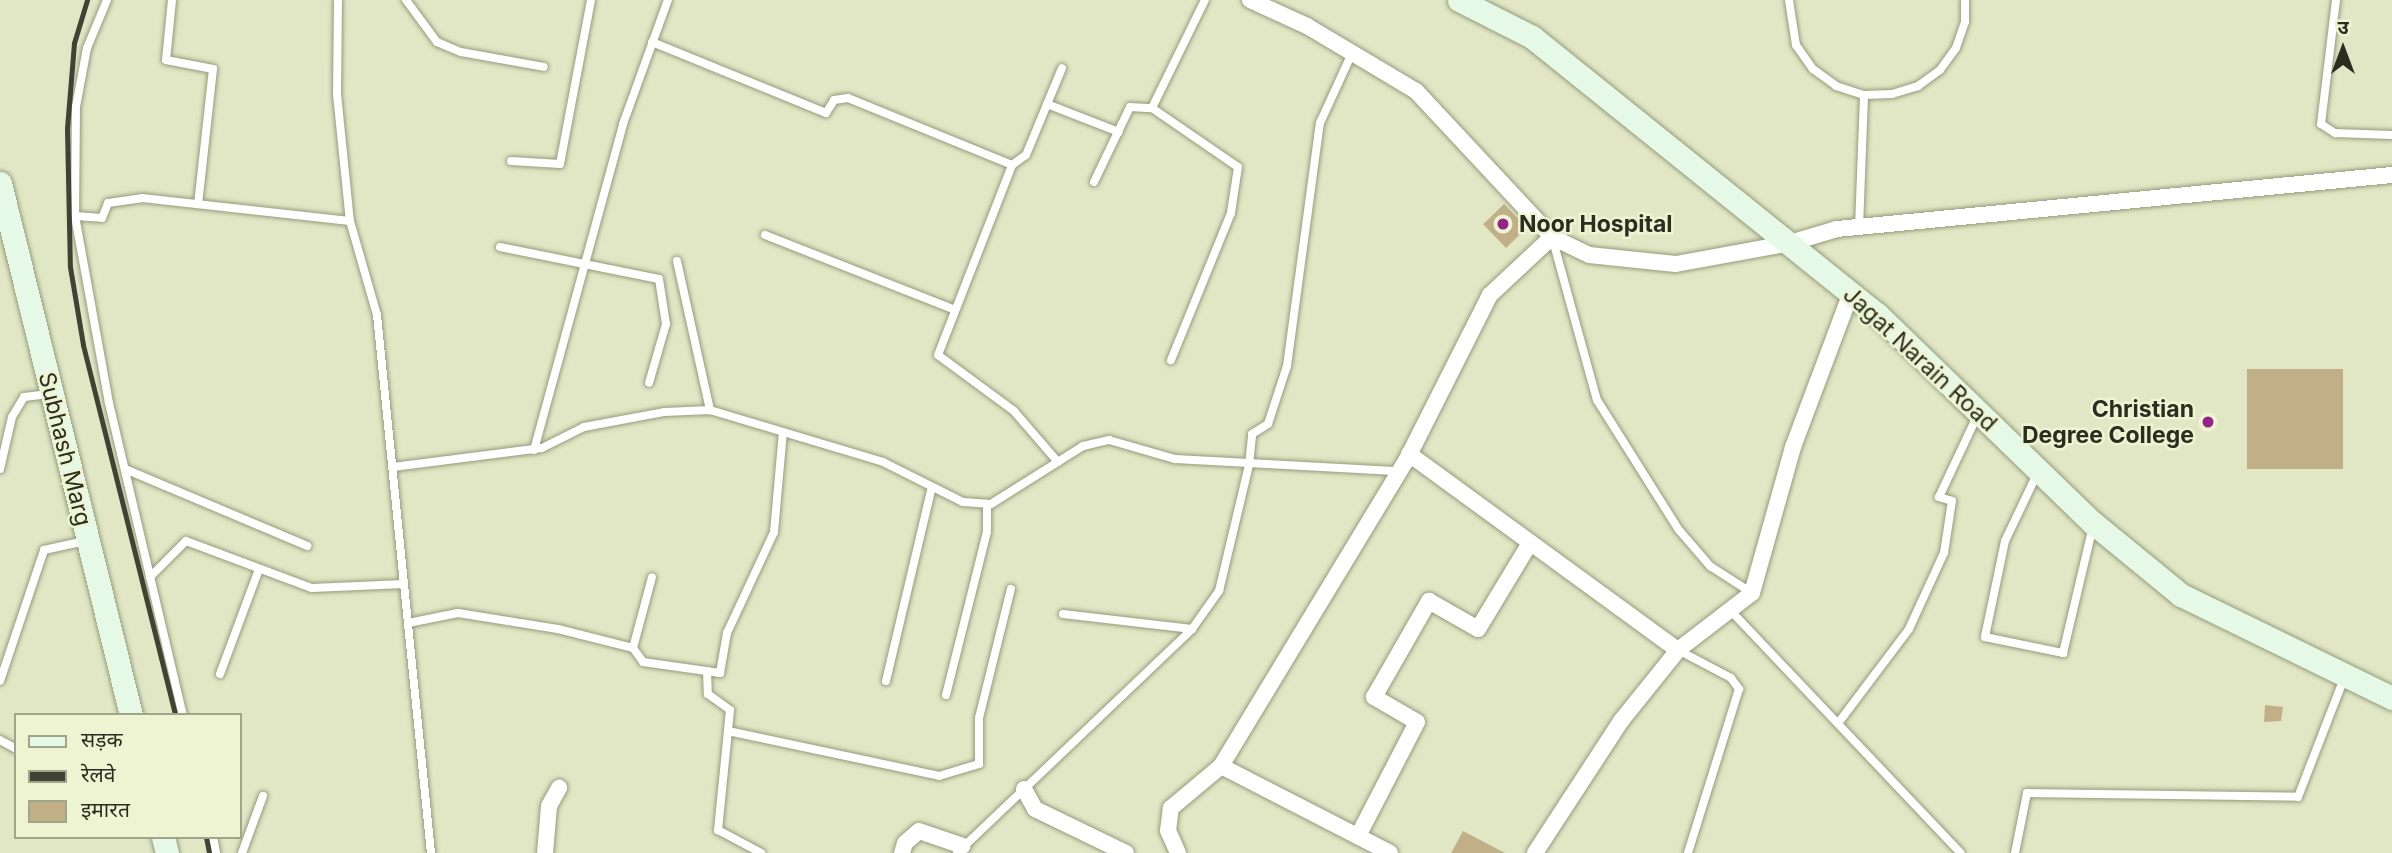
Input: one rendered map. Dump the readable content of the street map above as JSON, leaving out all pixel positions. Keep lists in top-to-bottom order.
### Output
{
  "streets": {
    "street": ["Jagat Narain Road", "Subhash Marg"]
  },
  "places": ["Noor Hospital", "Christian Degree College"],
  "legend": ["सड़क", "रेलवे", "इमारत"],
  "north": "top"
}
